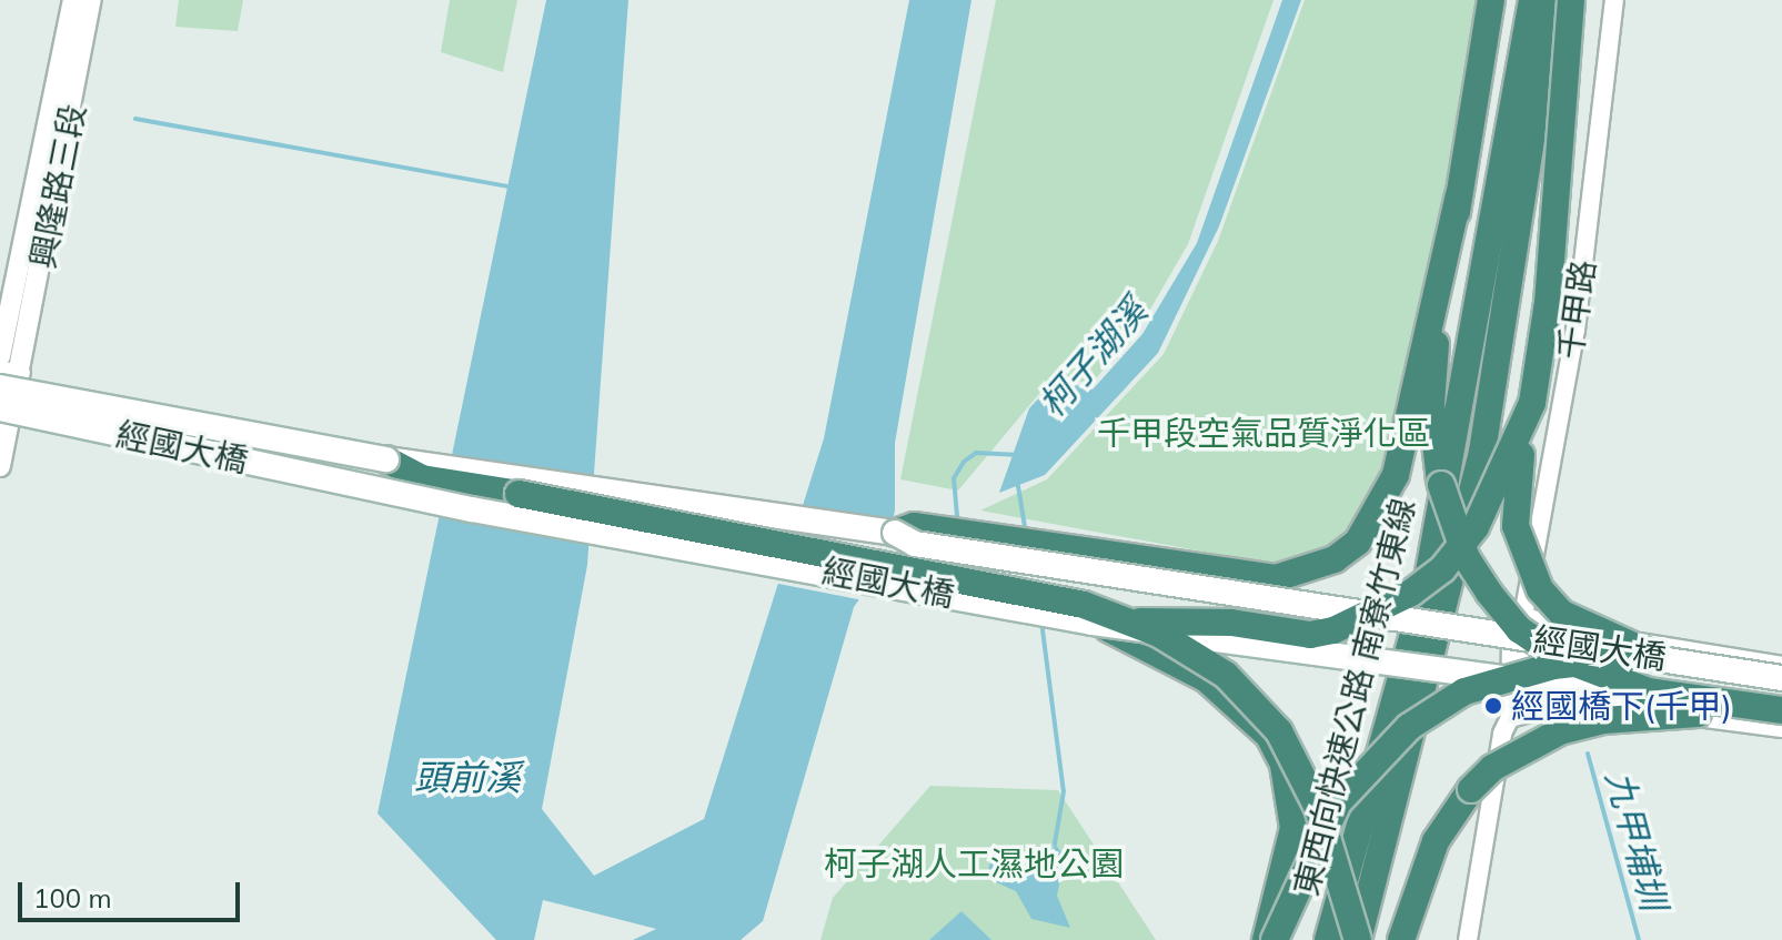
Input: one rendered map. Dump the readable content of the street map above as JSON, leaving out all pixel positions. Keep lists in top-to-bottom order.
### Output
{
  "streets": {
    "highway": ["東西向快速公路 南寮竹東線"],
    "main road": ["經國大橋"],
    "street": ["興隆路三段", "千甲路"]
  },
  "crossings": [
    ["興隆路三段", "經國大橋"]
  ],
  "water": ["柯子湖溪", "頭前溪", "九甲埔圳"],
  "parks": ["千甲段空氣品質淨化區", "柯子湖人工濕地公園"],
  "places": ["經國橋下(千甲)"],
  "scale_bar": "100 m"
}
